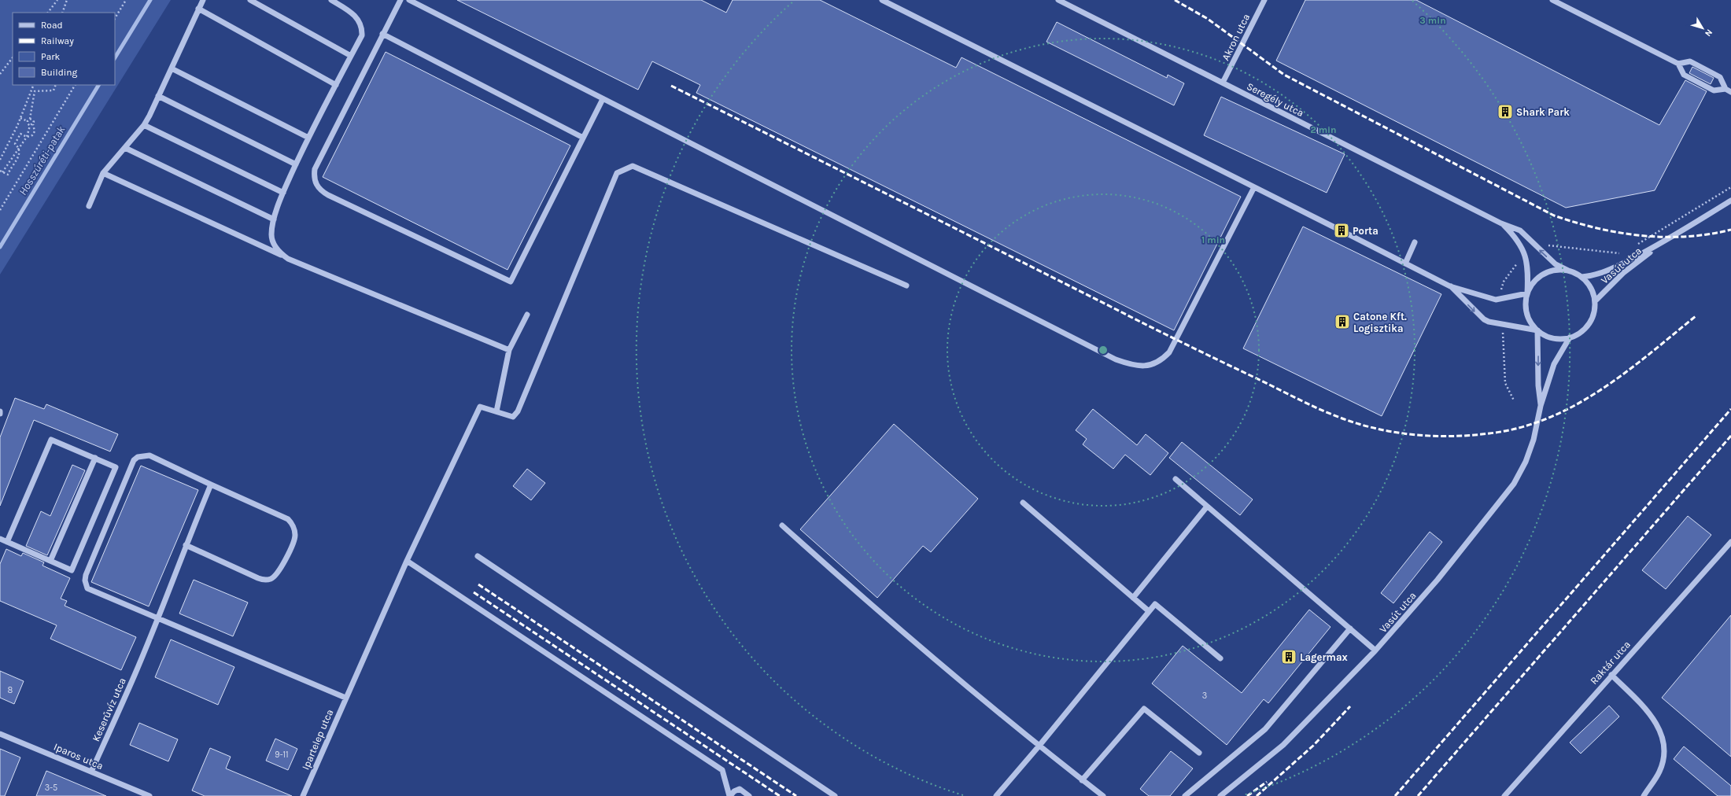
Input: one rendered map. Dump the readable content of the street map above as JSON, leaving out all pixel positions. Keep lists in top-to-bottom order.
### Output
{
  "streets": {
    "street": [
      "Akron utca",
      "Seregély utca",
      "Vasút utca",
      "Raktár utca",
      "Keserűvíz utca",
      "Ipartelep utca",
      "Iparos utca"
    ]
  },
  "crossings": [
    ["Akron utca", "Seregély utca"],
    ["Seregély utca", "Vasút utca"],
    ["Keserűvíz utca", "Iparos utca"]
  ],
  "water": ["Hosszúréti-patak"],
  "places": {
    "building": [
      "Shark Park",
      "Porta",
      "Catone Kft. Logisztika",
      "Lagermax"
    ]
  },
  "house_numbers": [
    "8",
    "3",
    "9-11",
    "3-5"
  ],
  "legend": [
    "Road",
    "Railway",
    "Park",
    "Building"
  ],
  "north": "bottom right",
  "rings": ["3 min", "2 min", "1 min"]
}
